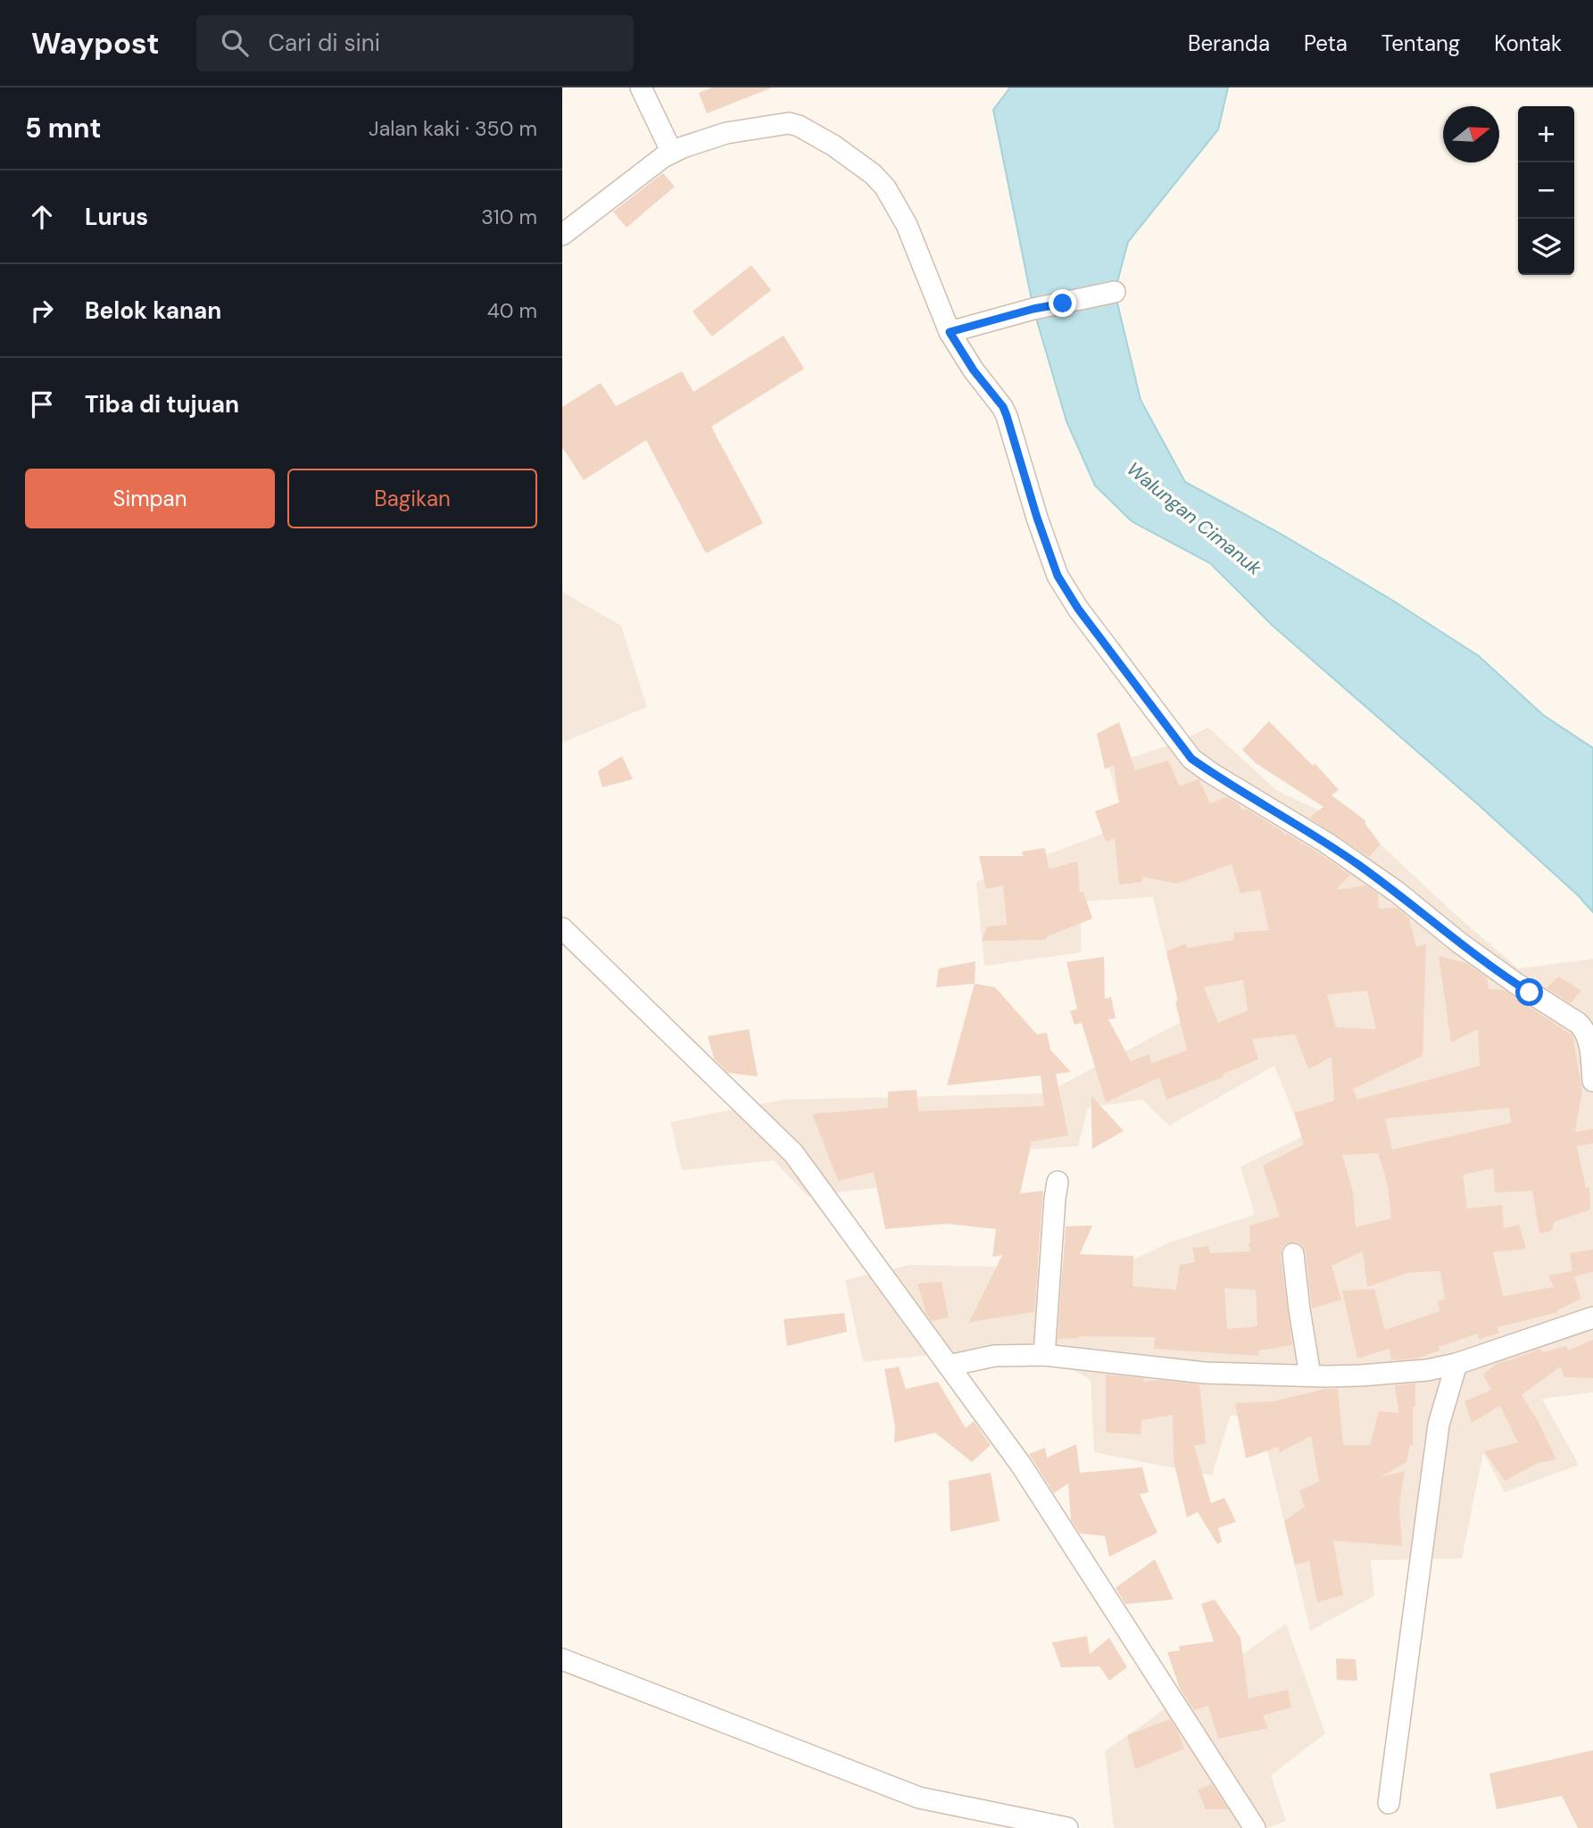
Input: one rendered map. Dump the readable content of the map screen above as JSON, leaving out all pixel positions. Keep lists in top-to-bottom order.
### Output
{
  "water": ["Walungan Cimanuk"],
  "north": "right",
  "page": {
    "header": "Waypost",
    "search": "Cari di sini",
    "nav": [
      "Beranda",
      "Peta",
      "Tentang",
      "Kontak"
    ],
    "heading": ["5 mnt", "Jalan kaki · 350 m"],
    "map_buttons": ["+", "−"],
    "list": [
      ["Lurus", "310 m"],
      ["Belok kanan", "40 m"],
      "Tiba di tujuan"
    ],
    "buttons": ["Simpan", "Bagikan"]
  }
}
